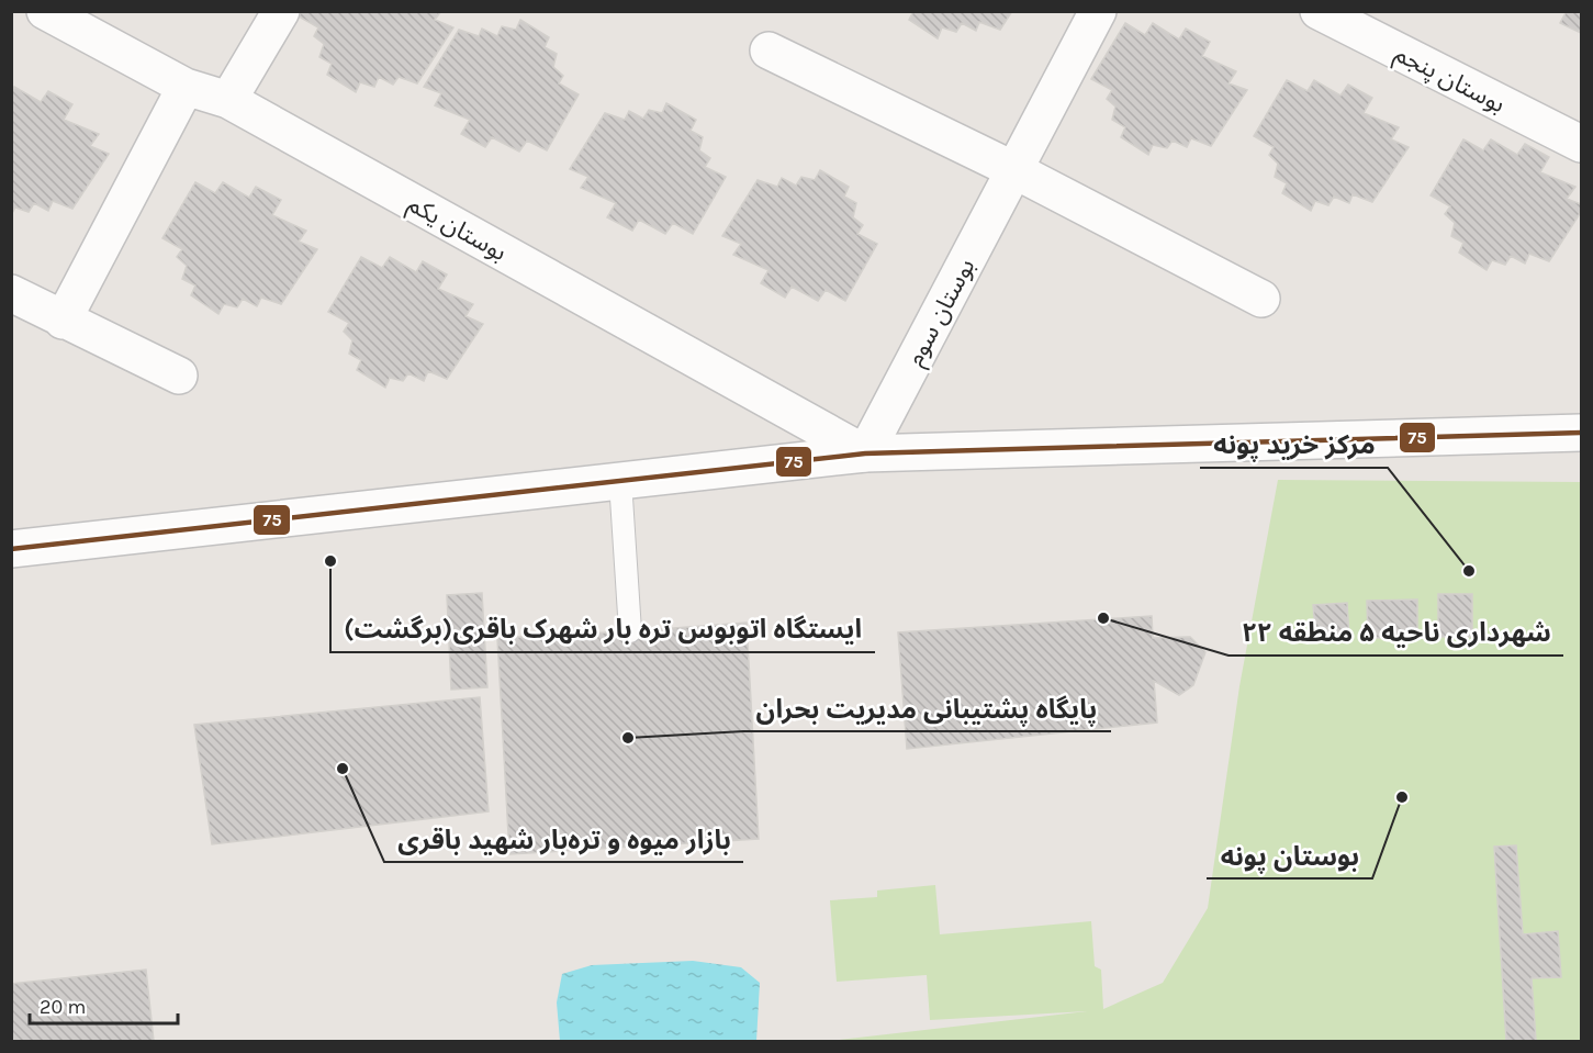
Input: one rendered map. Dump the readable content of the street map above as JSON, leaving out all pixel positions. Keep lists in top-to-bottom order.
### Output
{
  "streets": {
    "street": ["بوستان پنجم", "بوستان یکم", "بوستان سوم"]
  },
  "crossings": [
    ["بوستان یکم", "بوستان سوم"]
  ],
  "places": [
    "ایستگاه اتوبوس تره بار شهرک باقری(برگشت)",
    "مرکز خرید پونه",
    "شهرداری ناحیه ۵ منطقه ۲۲",
    "پایگاه پشتیبانی مدیریت بحران",
    "بازار میوه و تره‌بار شهید باقری",
    "بوستان پونه"
  ],
  "lines": ["transit line 75"],
  "scale_bar": "20 m"
}
